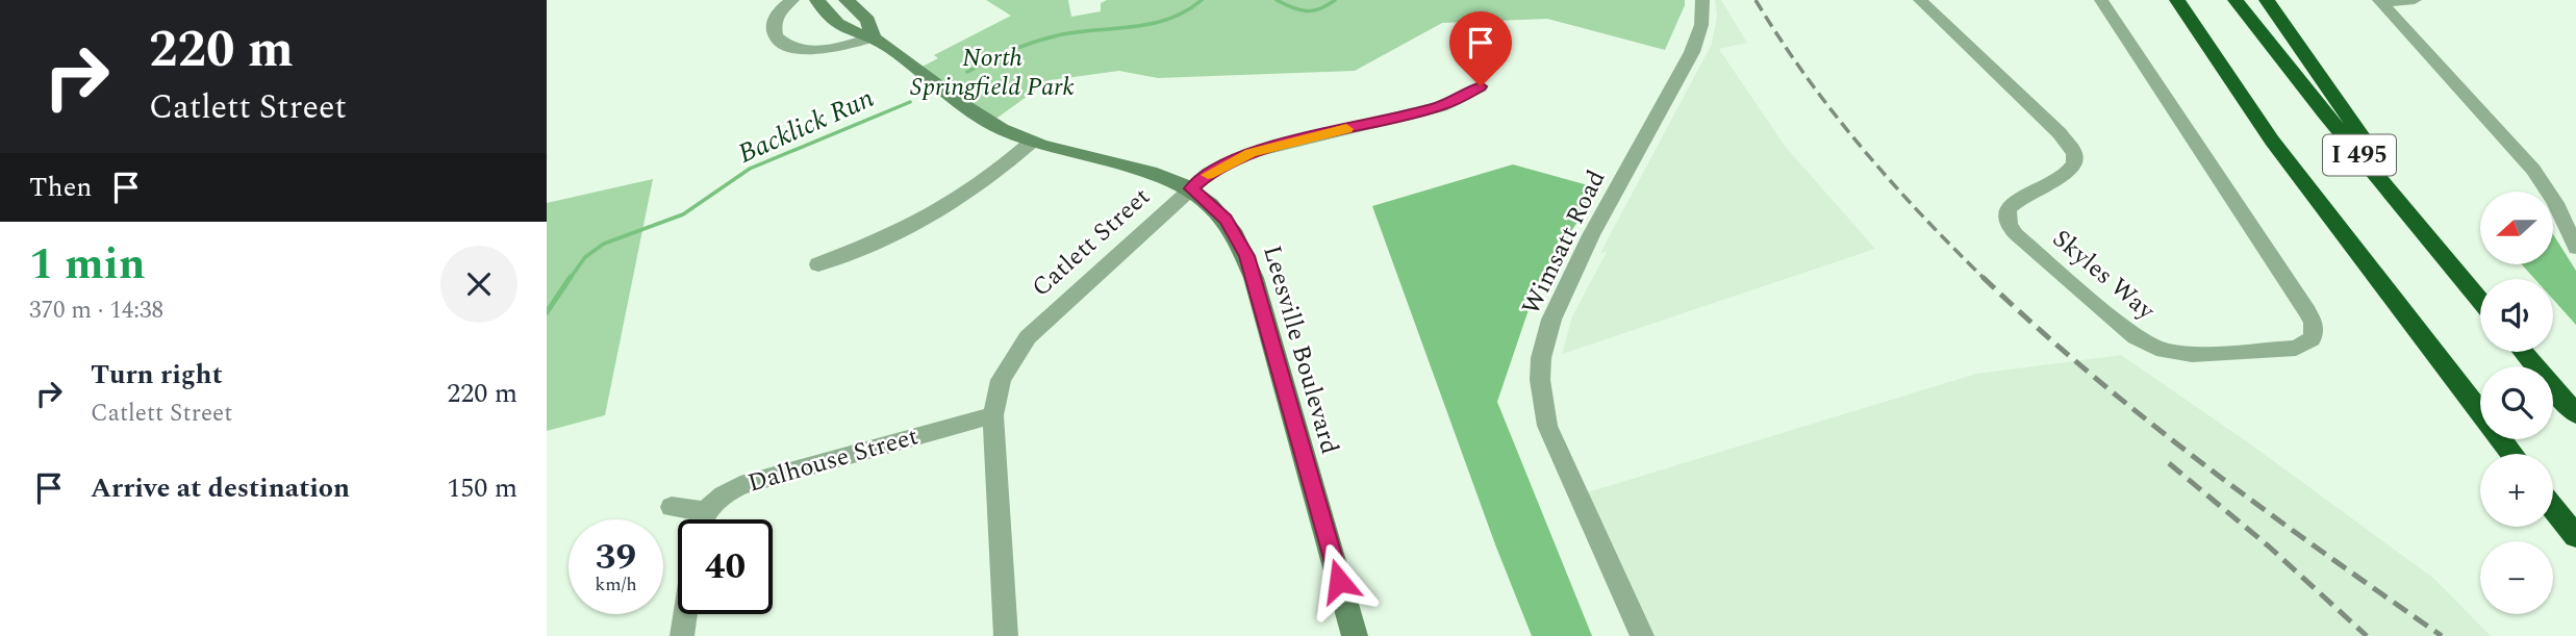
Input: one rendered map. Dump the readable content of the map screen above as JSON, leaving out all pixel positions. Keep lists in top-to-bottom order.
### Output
{
  "streets": {
    "highway": ["I 495"],
    "street": [
      "Catlett Street",
      "Wimsatt Road",
      "Skyles Way",
      "Leesville Boulevard",
      "Dalhouse Street"
    ]
  },
  "crossings": [
    ["Catlett Street", "Leesville Boulevard"],
    ["Catlett Street", "Dalhouse Street"]
  ],
  "water": ["Backlick Run"],
  "parks": ["North Springfield Park"],
  "north": "left",
  "page": {
    "turn": ["220 m", "Catlett Street"],
    "then": "Then",
    "map_buttons": ["+", "−"],
    "heading": ["1 min", "370 m · 14:38"],
    "list": [
      {
        "name": "Turn right",
        "note": "Catlett Street",
        "value": "220 m"
      },
      {
        "name": "Arrive at destination",
        "value": "150 m"
      }
    ],
    "speed": "39 km/h",
    "limit": "40"
  }
}
